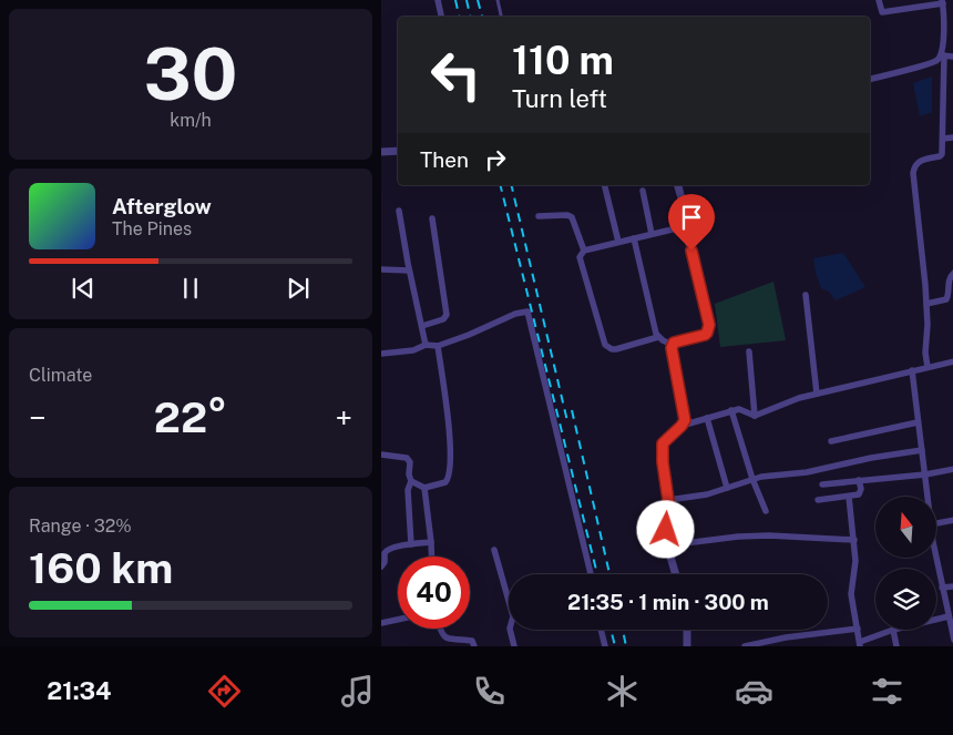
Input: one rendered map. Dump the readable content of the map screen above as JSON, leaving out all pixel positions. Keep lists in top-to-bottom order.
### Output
{
  "north": "top",
  "page": {
    "tile": [
      ["30", "km/h"],
      "Climate",
      ["Range · 32%", "160 km"]
    ],
    "turn": ["110 m", "Turn left"],
    "then": "Then",
    "song": ["Afterglow", "The Pines"],
    "heat": ["−", "22°", "+"],
    "limit": "40",
    "trip": "21:35 · 1 min · 300 m",
    "tabs": "21:34"
  }
}
